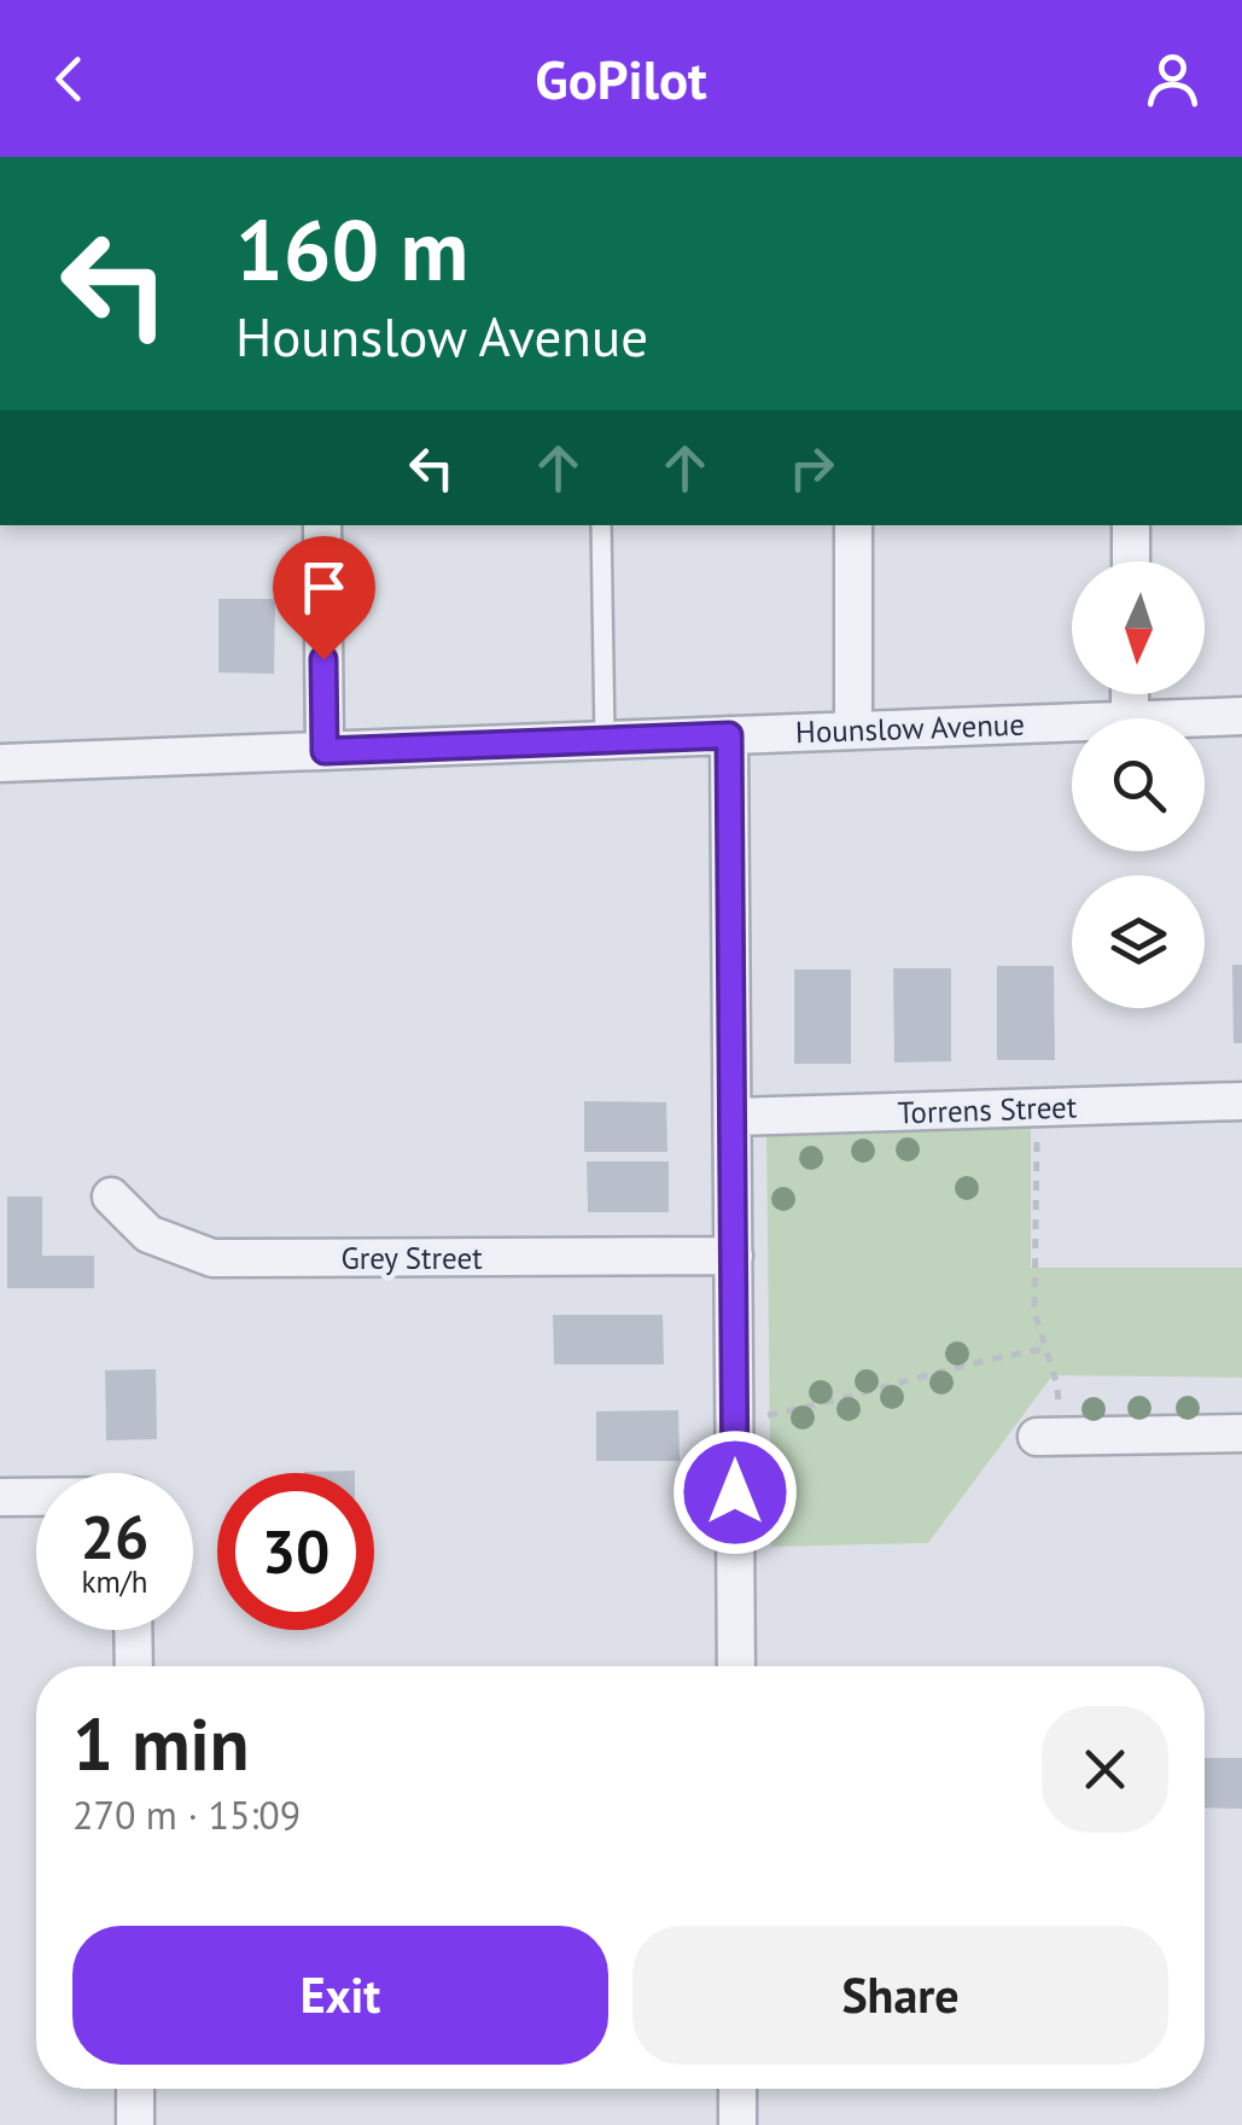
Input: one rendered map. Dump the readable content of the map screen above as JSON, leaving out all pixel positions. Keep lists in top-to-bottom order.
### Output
{
  "streets": {
    "street": ["Hounslow Avenue", "Torrens Street", "Grey Street"]
  },
  "north": "bottom",
  "page": {
    "header": "GoPilot",
    "turn": ["160 m", "Hounslow Avenue"],
    "speed": "26 km/h",
    "limit": "30",
    "heading": ["1 min", "270 m · 15:09"],
    "buttons": ["Exit", "Share"]
  }
}
